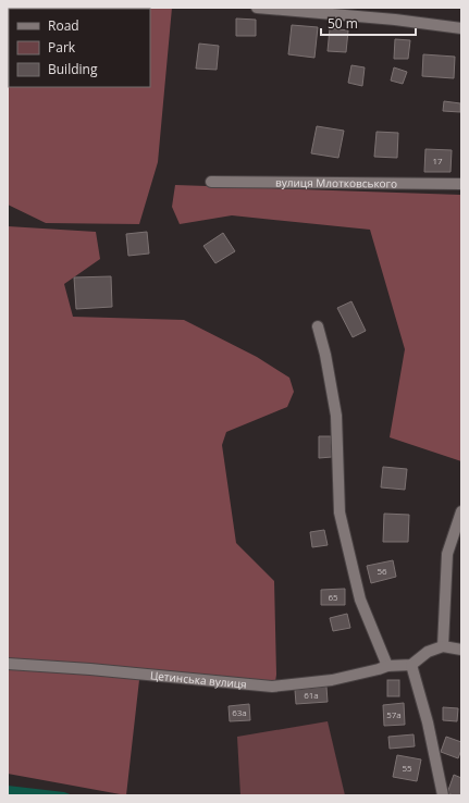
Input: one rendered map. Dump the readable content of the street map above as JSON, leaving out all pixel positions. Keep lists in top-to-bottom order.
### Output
{
  "streets": {
    "street": ["вулиця Млотковського", "Цетинська вулиця"]
  },
  "house_numbers": [
    "17",
    "56",
    "65",
    "61а",
    "63а",
    "57а",
    "55"
  ],
  "legend": ["Road", "Park", "Building"],
  "scale_bar": "50 m"
}
